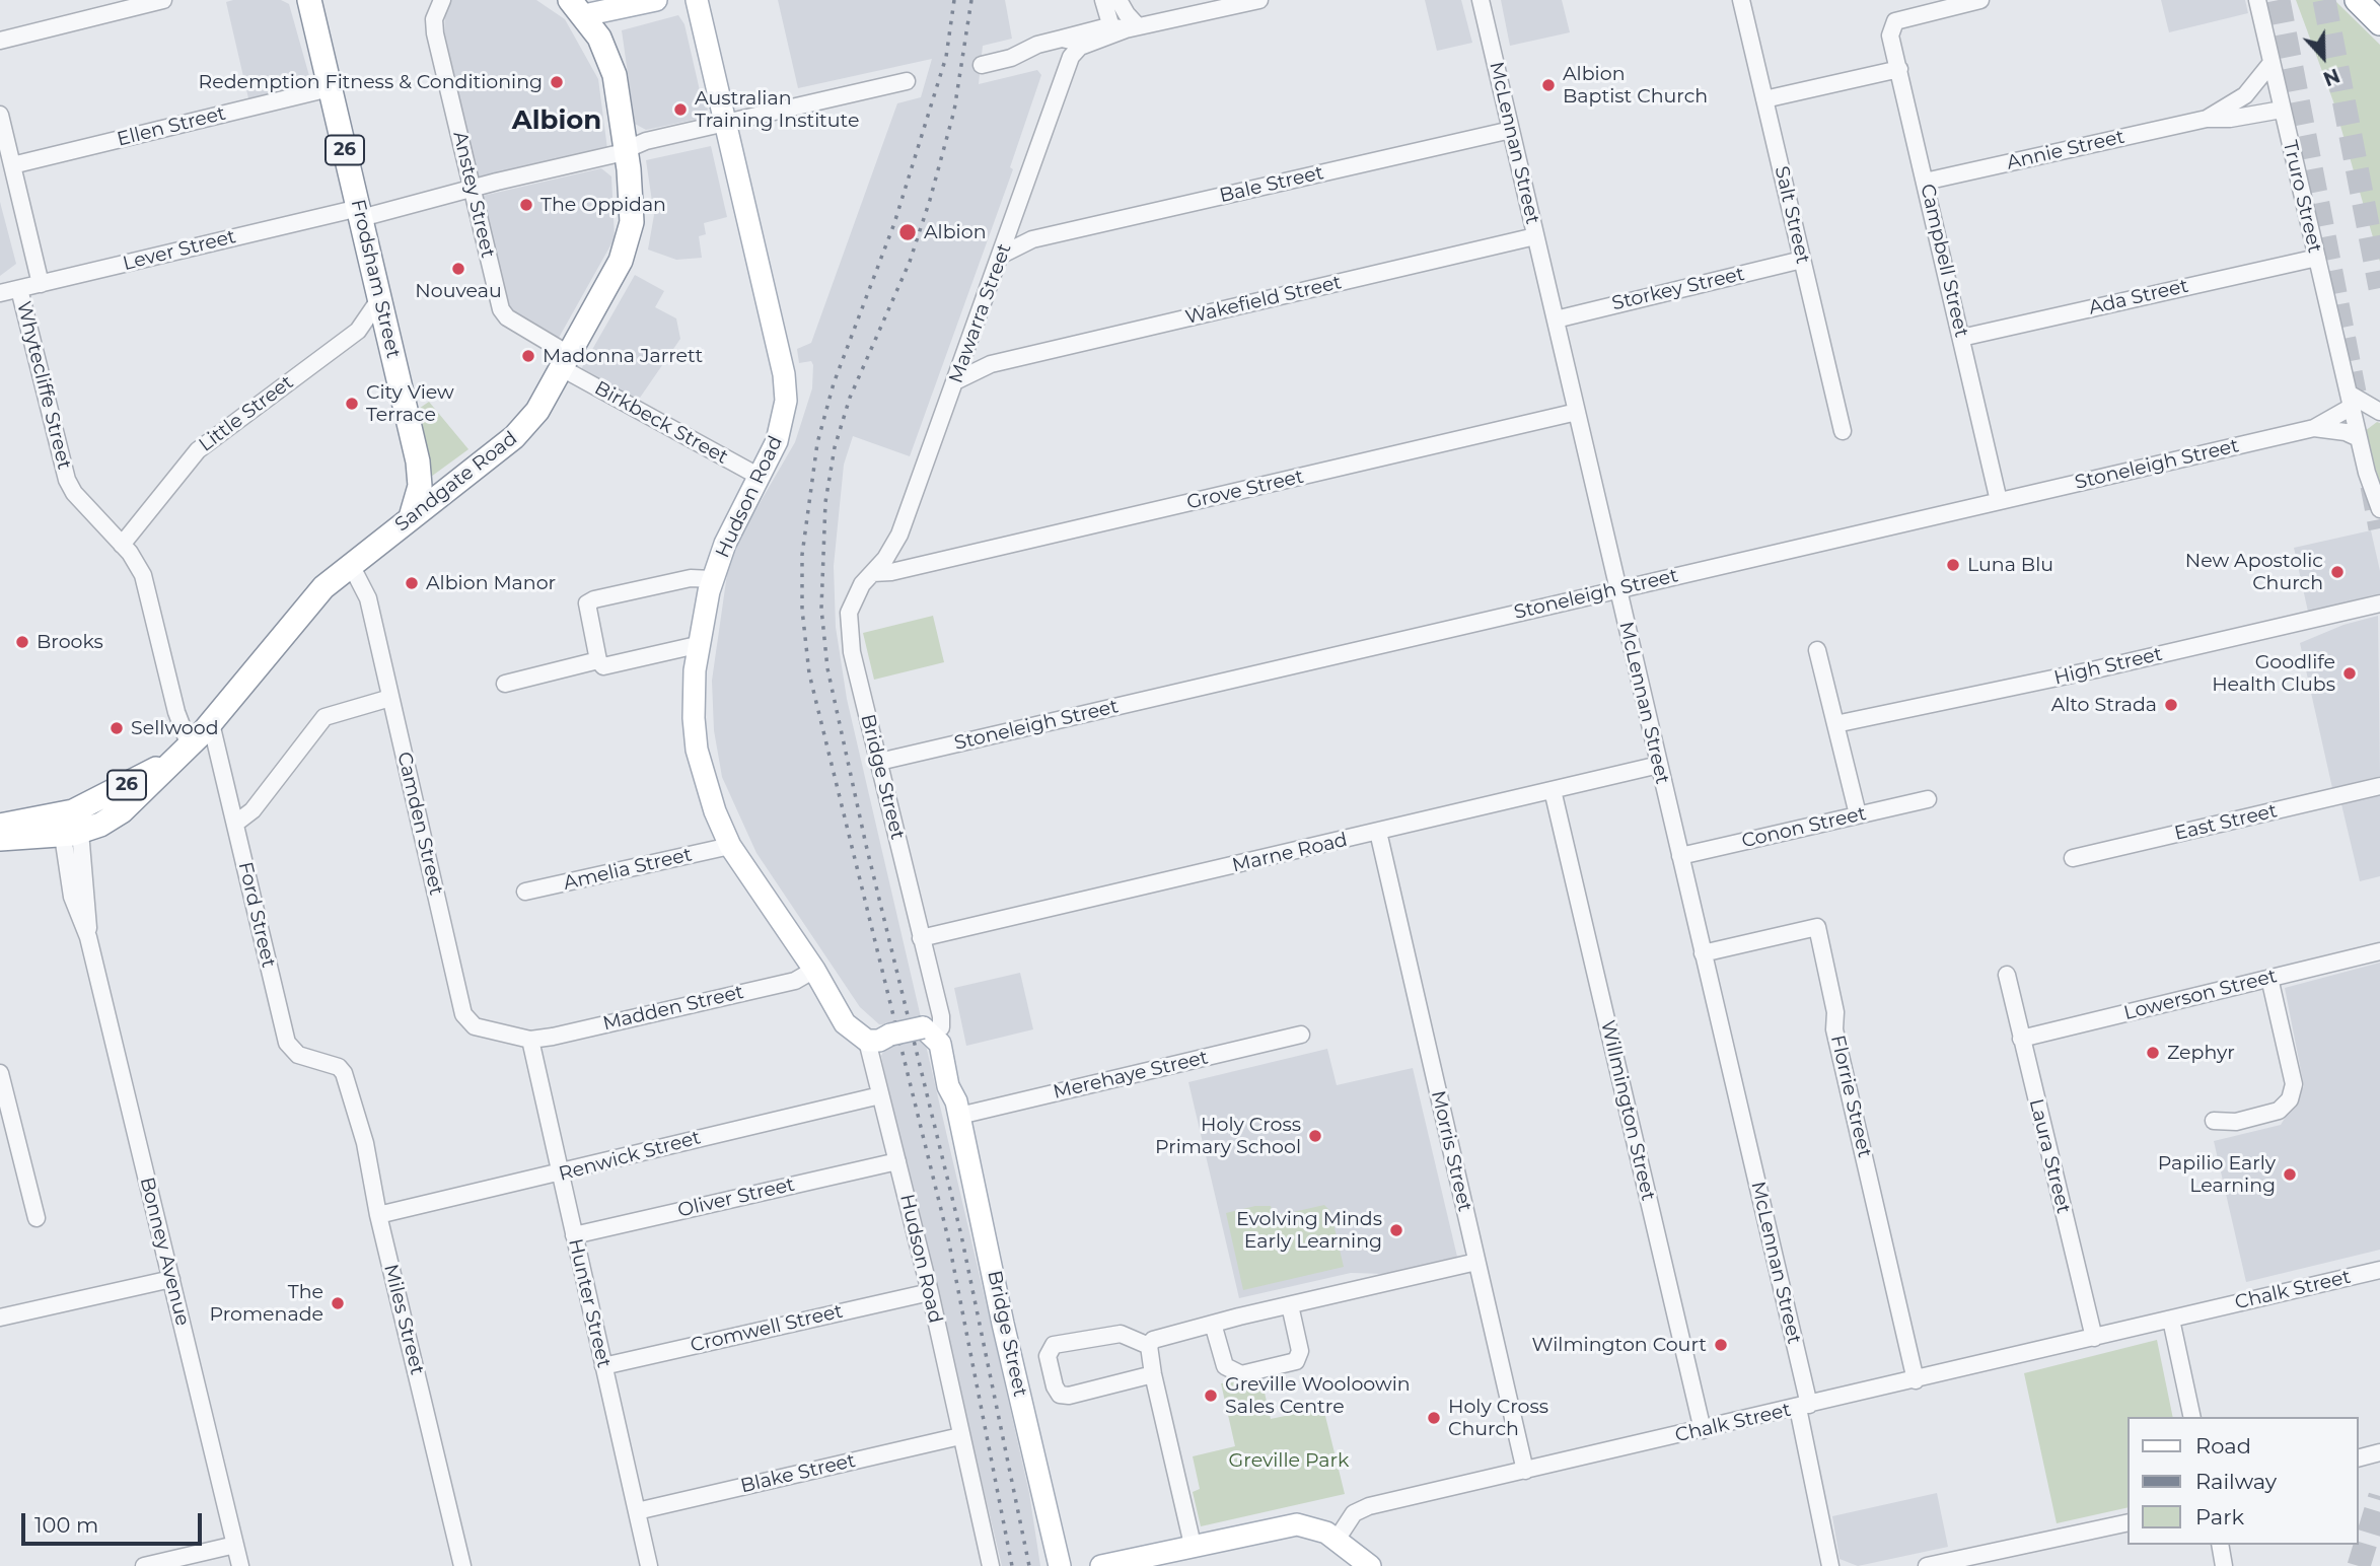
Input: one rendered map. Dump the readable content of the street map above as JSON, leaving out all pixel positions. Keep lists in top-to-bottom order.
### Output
{
  "streets": {
    "highway": ["26", "Frodsham Street", "Sandgate Road"],
    "main road": ["Hudson Road", "Bridge Street"],
    "street": [
      "Ellen Street",
      "McLennan Street",
      "Annie Street",
      "Bale Street",
      "Anstey Street",
      "Truro Street",
      "Salt Street",
      "Lever Street",
      "Campbell Street",
      "Storkey Street",
      "Ada Street",
      "Wakefield Street",
      "Mawarra Street",
      "Whytecliffe Street",
      "Little Street",
      "Birkbeck Street",
      "Stoneleigh Street",
      "Grove Street",
      "High Street",
      "East Street",
      "Camden Street",
      "Conon Street",
      "Marne Road",
      "Amelia Street",
      "Ford Street",
      "Lowerson Street",
      "Madden Street",
      "Merehaye Street",
      "Florrie Street",
      "Willmington Street",
      "Morris Street",
      "Renwick Street",
      "Laura Street",
      "Oliver Street",
      "Bonney Avenue",
      "Chalk Street",
      "Hunter Street",
      "Miles Street",
      "Cromwell Street",
      "Blake Street"
    ]
  },
  "crossings": [
    ["Ellen Street", "Frodsham Street"],
    ["McLennan Street", "Bale Street"],
    ["McLennan Street", "Storkey Street"],
    ["McLennan Street", "Wakefield Street"],
    ["McLennan Street", "Stoneleigh Street"],
    ["McLennan Street", "Grove Street"],
    ["McLennan Street", "Conon Street"],
    ["McLennan Street", "Marne Road"],
    ["McLennan Street", "Florrie Street"],
    ["McLennan Street", "Chalk Street"],
    ["Annie Street", "Truro Street"],
    ["Annie Street", "Campbell Street"],
    ["Bale Street", "Mawarra Street"],
    ["Anstey Street", "Lever Street"],
    ["Anstey Street", "Birkbeck Street"],
    ["Anstey Street", "Sandgate Road"],
    ["Truro Street", "Ada Street"],
    ["Truro Street", "Stoneleigh Street"],
    ["Salt Street", "Storkey Street"],
    ["Lever Street", "Frodsham Street"],
    ["Lever Street", "Whytecliffe Street"],
    ["Lever Street", "Sandgate Road"],
    ["Lever Street", "Hudson Road"],
    ["Campbell Street", "Ada Street"],
    ["Campbell Street", "Stoneleigh Street"],
    ["Frodsham Street", "Little Street"],
    ["Frodsham Street", "Sandgate Road"],
    ["Wakefield Street", "Mawarra Street"],
    ["Mawarra Street", "Grove Street"],
    ["Mawarra Street", "Bridge Street"],
    ["Whytecliffe Street", "Little Street"],
    ["Whytecliffe Street", "Sandgate Road"],
    ["Birkbeck Street", "Sandgate Road"],
    ["Birkbeck Street", "Hudson Road"],
    ["Stoneleigh Street", "Bridge Street"],
    ["Sandgate Road", "Camden Street"],
    ["Sandgate Road", "Ford Street"],
    ["Sandgate Road", "Bonney Avenue"],
    ["Grove Street", "Bridge Street"],
    ["Hudson Road", "Amelia Street"],
    ["Hudson Road", "Madden Street"],
    ["Hudson Road", "Renwick Street"],
    ["Hudson Road", "Oliver Street"],
    ["Hudson Road", "Cromwell Street"],
    ["Hudson Road", "Blake Street"],
    ["Bridge Street", "Marne Road"],
    ["Bridge Street", "Merehaye Street"],
    ["Camden Street", "Madden Street"],
    ["Camden Street", "Hunter Street"],
    ["Marne Road", "Willmington Street"],
    ["Marne Road", "Morris Street"],
    ["Ford Street", "Miles Street"],
    ["Lowerson Street", "Laura Street"],
    ["Madden Street", "Hunter Street"],
    ["Florrie Street", "Chalk Street"],
    ["Willmington Street", "Chalk Street"],
    ["Morris Street", "Chalk Street"],
    ["Renwick Street", "Hunter Street"],
    ["Renwick Street", "Miles Street"],
    ["Laura Street", "Chalk Street"],
    ["Oliver Street", "Hunter Street"],
    ["Hunter Street", "Cromwell Street"],
    ["Hunter Street", "Blake Street"]
  ],
  "districts": ["Albion"],
  "parks": ["Greville Park"],
  "places": [
    "Redemption Fitness & Conditioning",
    "Albion Baptist Church",
    "Australian Training Institute",
    "The Oppidan",
    "Albion",
    "Nouveau",
    "Madonna Jarrett",
    "City View Terrace",
    "Luna Blu",
    "New Apostolic Church",
    "Albion Manor",
    "Brooks",
    "Goodlife Health Clubs",
    "Alto Strada",
    "Sellwood",
    "Zephyr",
    "Holy Cross Primary School",
    "Papilio Early Learning",
    "Evolving Minds Early Learning",
    "The Promenade",
    "Wilmington Court",
    "Greville Wooloowin Sales Centre",
    "Holy Cross Church"
  ],
  "legend": ["Road", "Railway", "Park"],
  "scale_bar": "100 m",
  "north": "bottom"
}
